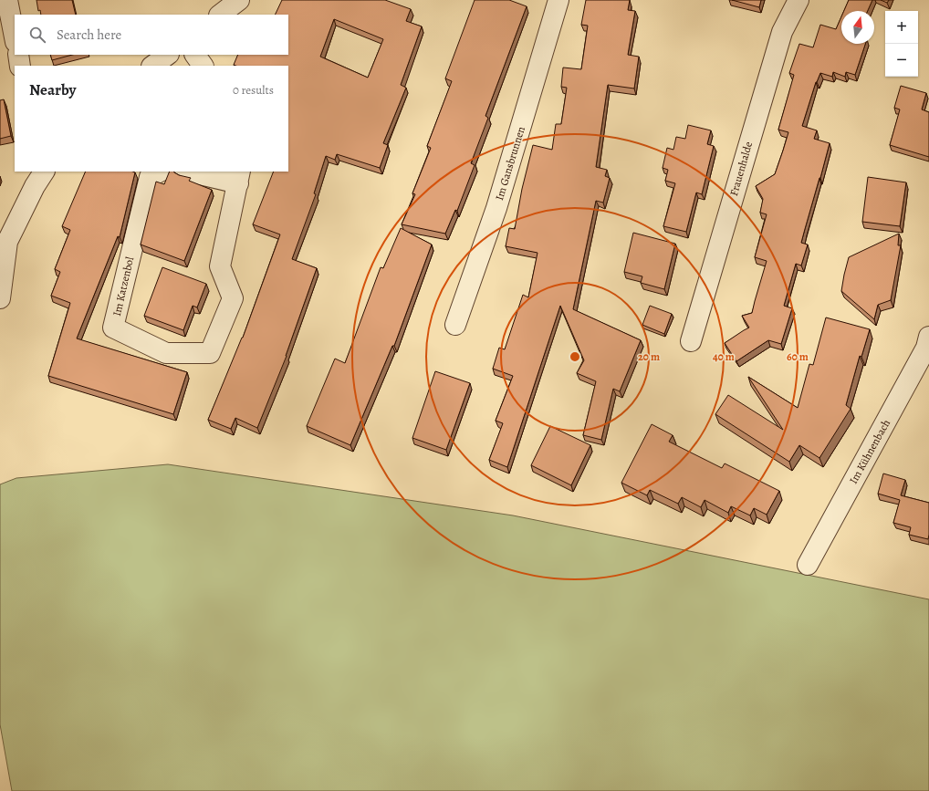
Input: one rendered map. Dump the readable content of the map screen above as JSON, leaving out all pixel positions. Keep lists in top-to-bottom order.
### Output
{
  "streets": {
    "street": [
      "Im Gansbrunnen",
      "Frauenhalde",
      "Im Katzenbol",
      "Im Kühnenbach"
    ]
  },
  "north": "top",
  "page": {
    "map_buttons": ["+", "−"],
    "search": "Search here",
    "heading": ["Nearby", "0 results"]
  },
  "rings": ["20 m", "40 m", "60 m"]
}
